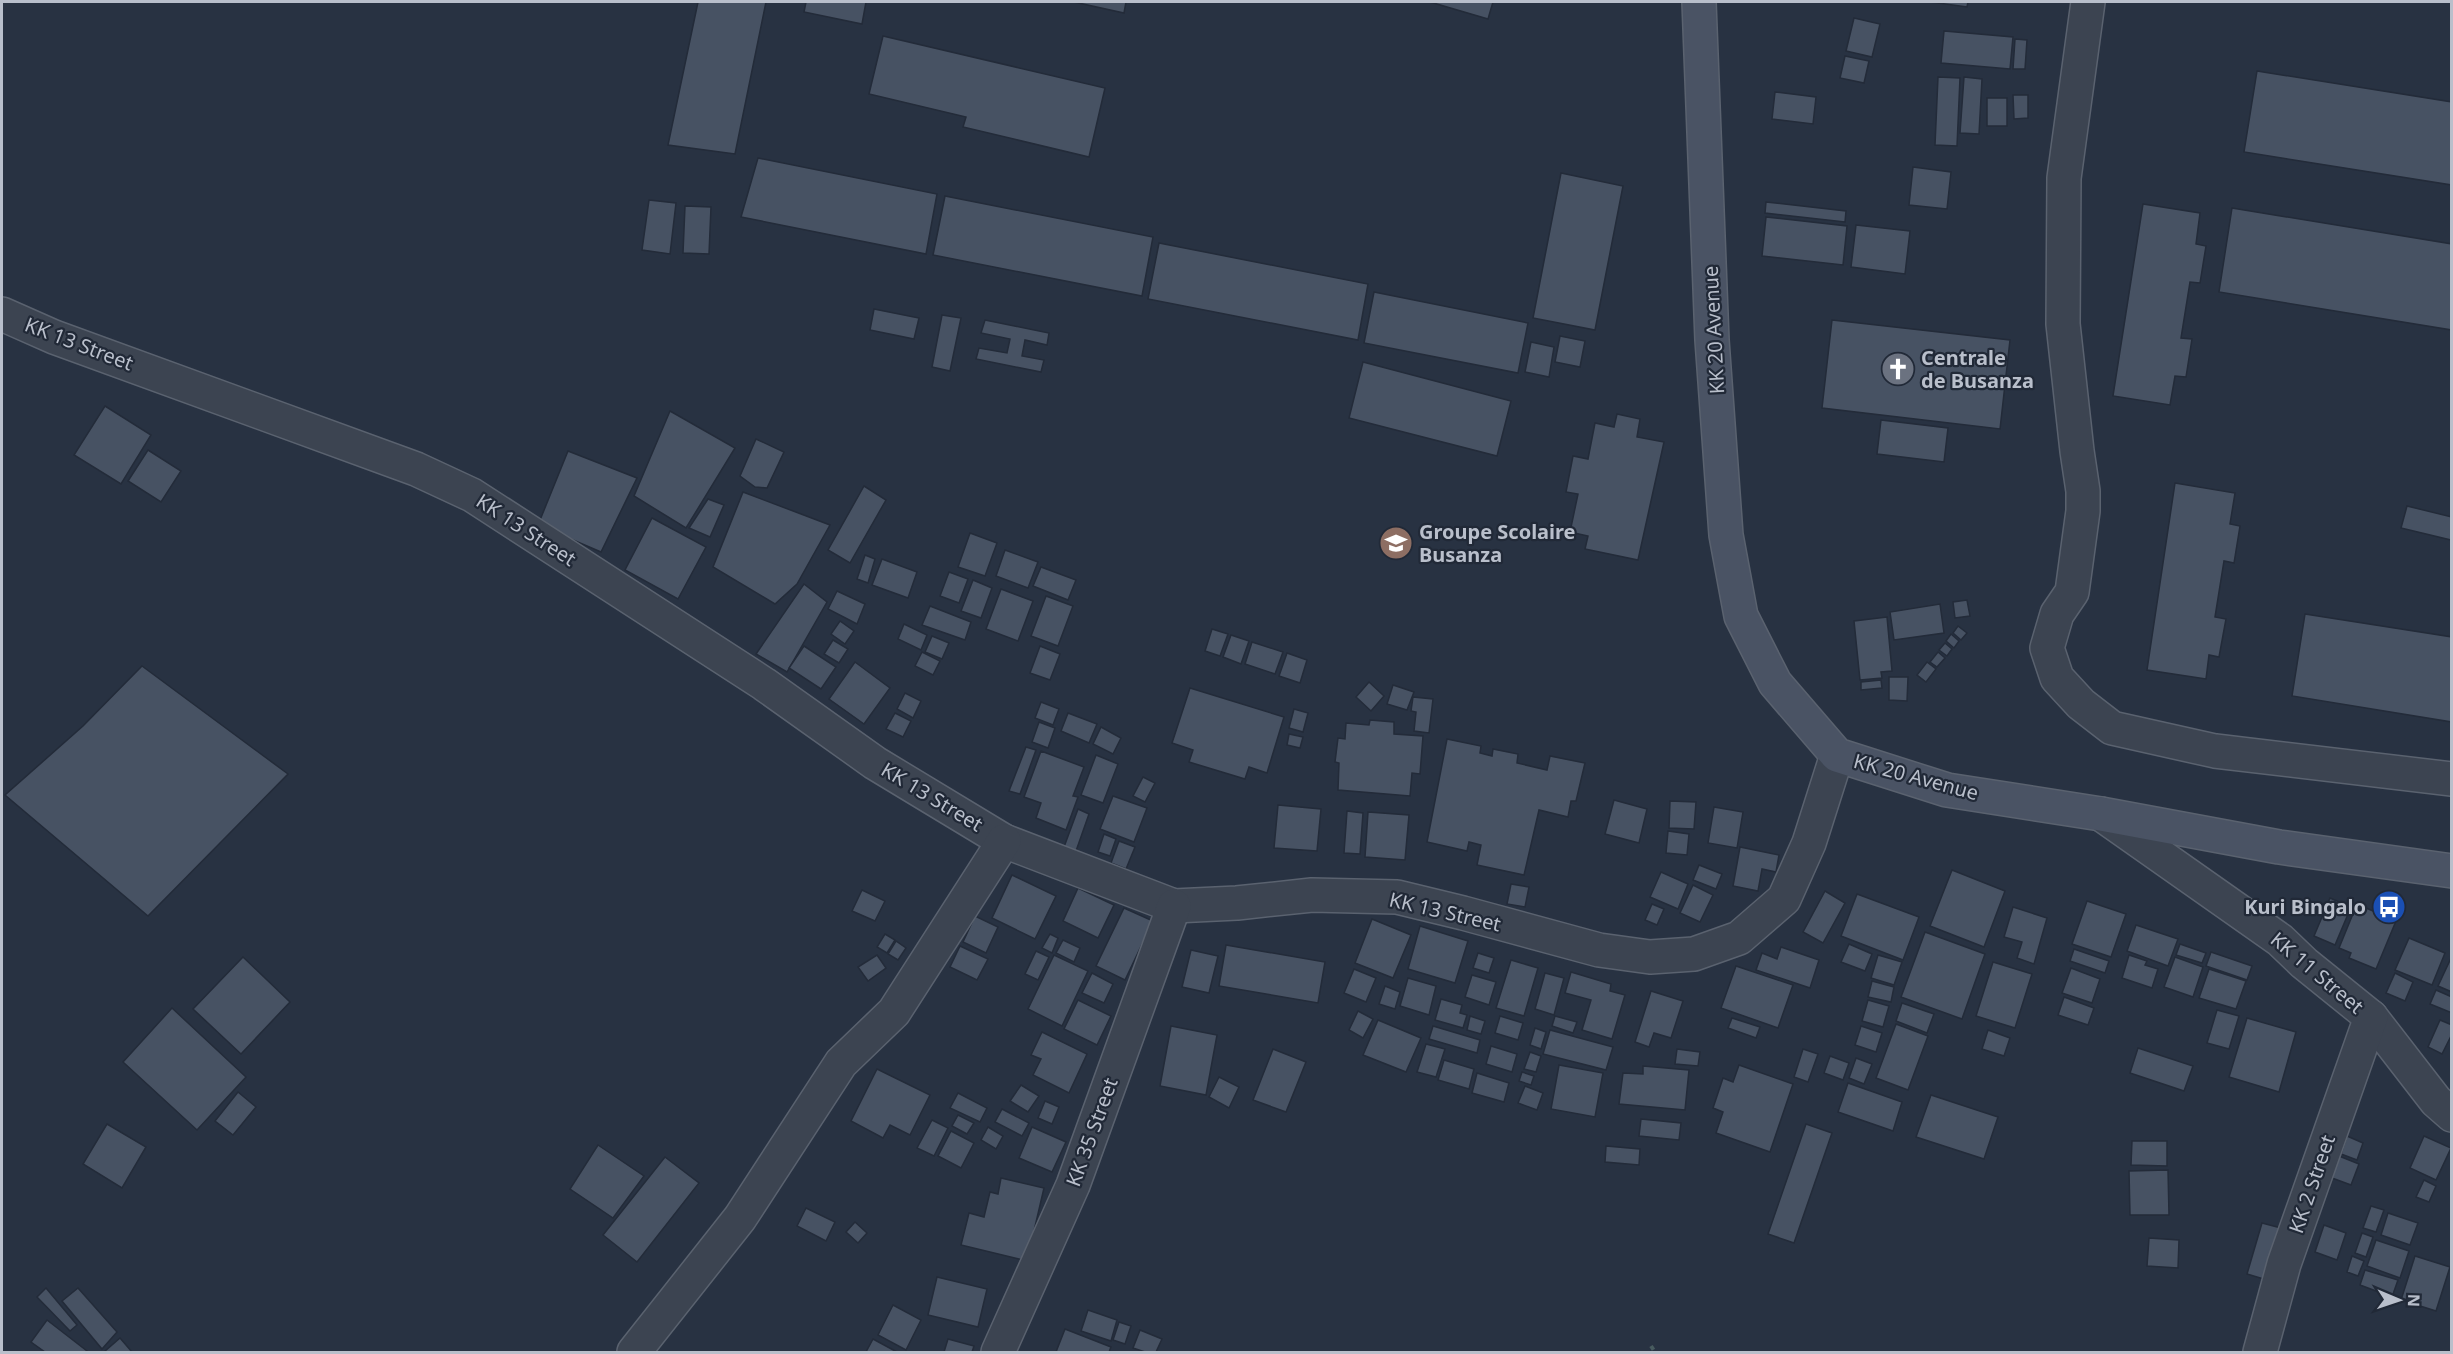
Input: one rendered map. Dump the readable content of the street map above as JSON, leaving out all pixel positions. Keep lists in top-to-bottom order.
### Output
{
  "streets": {
    "main road": ["KK 20 Avenue"],
    "street": [
      "KK 13 Street",
      "KK 11 Street",
      "KK 35 Street",
      "KK 2 Street"
    ]
  },
  "crossings": [
    ["KK 20 Avenue", "KK 13 Street"],
    ["KK 20 Avenue", "KK 11 Street"],
    ["KK 13 Street", "KK 35 Street"],
    ["KK 11 Street", "KK 2 Street"]
  ],
  "places": {
    "church": ["Centrale de Busanza"],
    "school or university": ["Groupe Scolaire Busanza"],
    "bus stop": ["Kuri Bingalo"]
  },
  "north": "right"
}
